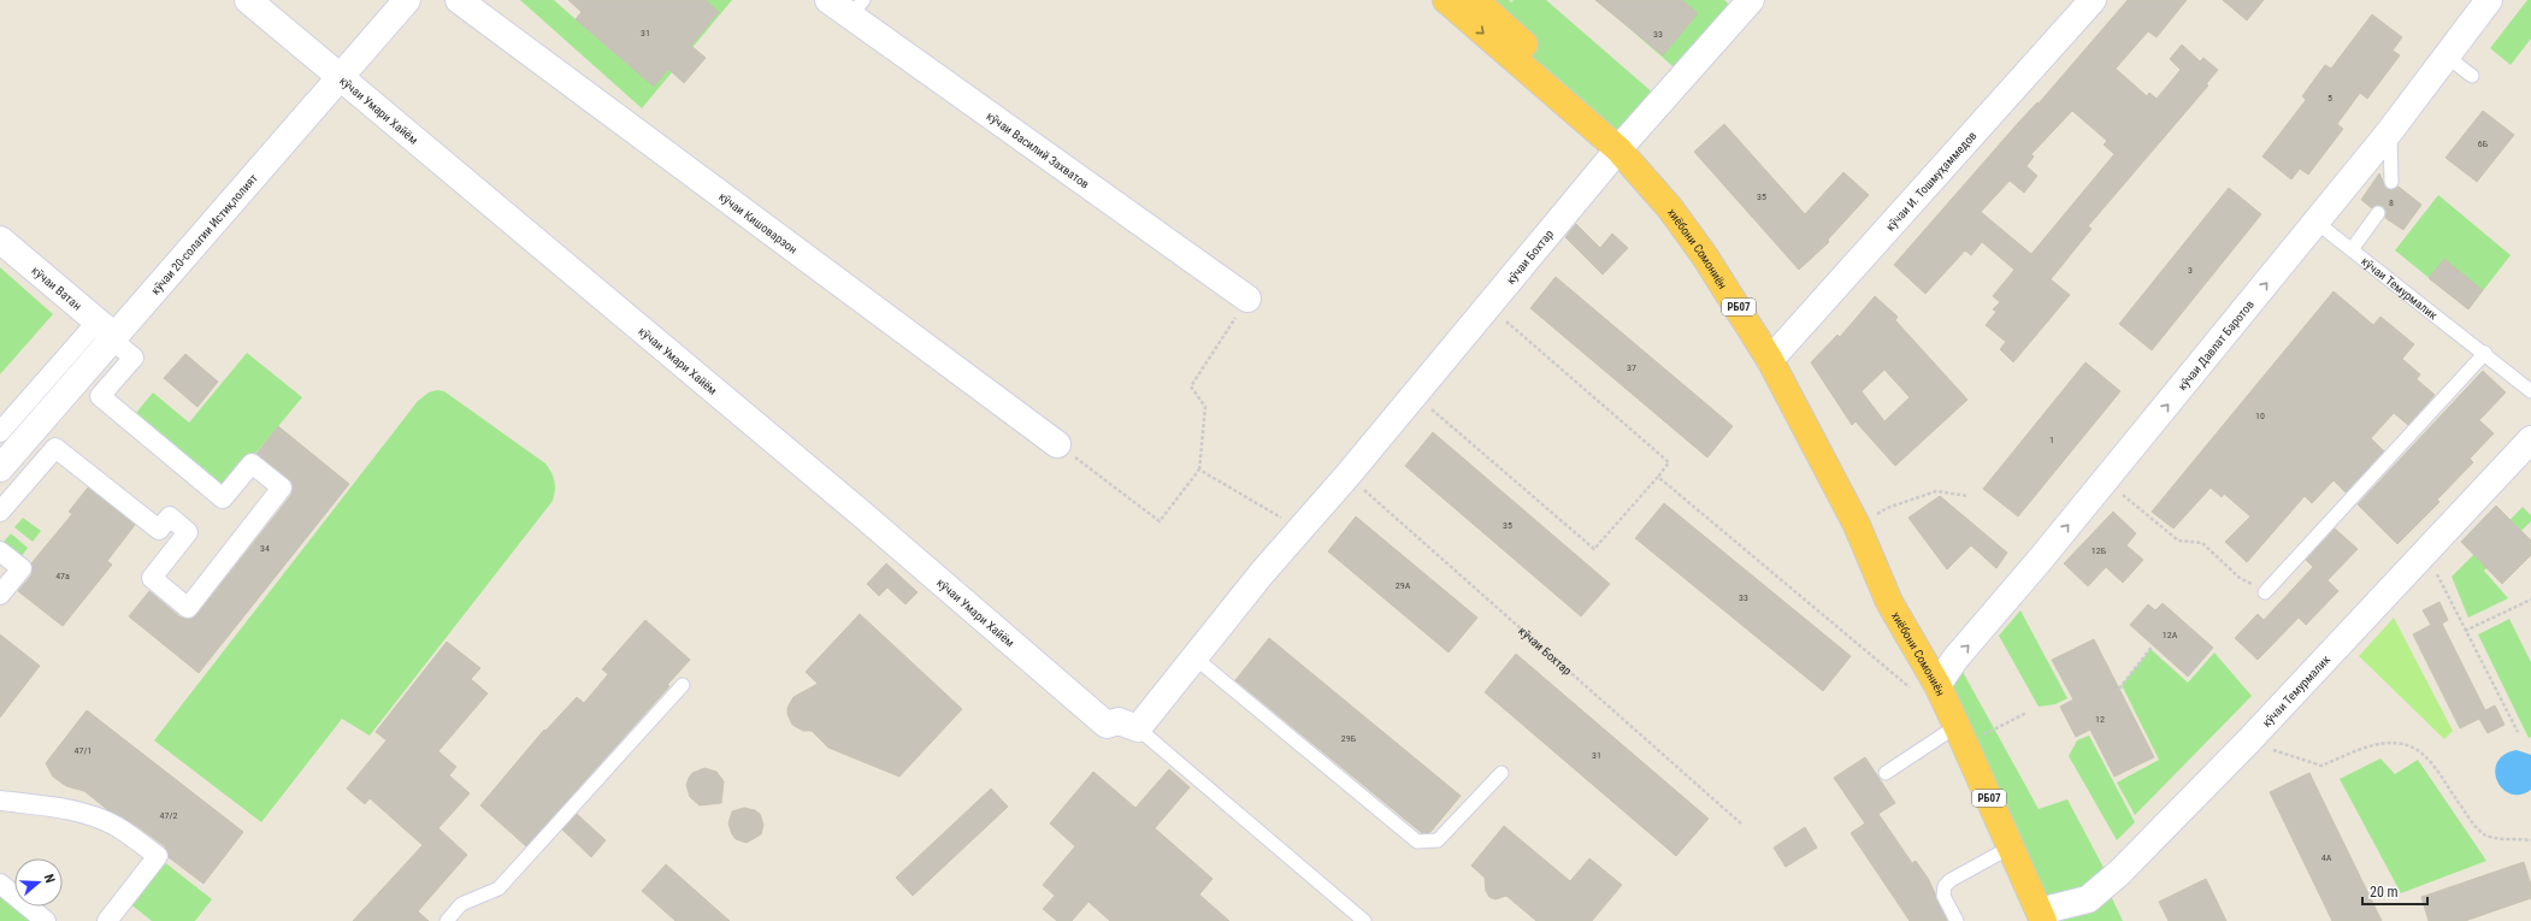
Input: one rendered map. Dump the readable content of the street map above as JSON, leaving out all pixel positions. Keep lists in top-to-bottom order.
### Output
{
  "streets": {
    "highway": ["хиёбони Сомониён", "РБ07"],
    "street": [
      "кӯчаи Умари Хайём",
      "кӯчаи Василий Захватов",
      "кӯчаи И. Тошмуҳаммедов",
      "кӯчаи Кишоварзон",
      "кӯчаи 20-солагии Истиқлолият",
      "кӯчаи Бохтар",
      "кӯчаи Темурмалик",
      "кӯчаи Ватан",
      "кӯчаи Давлат Баротов"
    ]
  },
  "crossings": [
    ["кӯчаи Умари Хайём", "кӯчаи 20-солагии Истиқлолият"],
    ["кӯчаи Умари Хайём", "кӯчаи Бохтар"],
    ["кӯчаи И. Тошмуҳаммедов", "хиёбони Сомониён"],
    ["кӯчаи 20-солагии Истиқлолият", "кӯчаи Ватан"],
    ["хиёбони Сомониён", "кӯчаи Бохтар"],
    ["хиёбони Сомониён", "РБ07"],
    ["хиёбони Сомониён", "кӯчаи Давлат Баротов"],
    ["кӯчаи Темурмалик", "РБ07"],
    ["кӯчаи Темурмалик", "кӯчаи Давлат Баротов"],
    ["РБ07", "кӯчаи Давлат Баротов"]
  ],
  "one_way": ["кӯчаи Давлат Баротов"],
  "house_numbers": [
    "31",
    "33",
    "5",
    "6Б",
    "35",
    "8",
    "3",
    "37",
    "10",
    "1",
    "35",
    "34",
    "12Б",
    "47a",
    "29А",
    "33",
    "12А",
    "12",
    "29Б",
    "47/1",
    "31",
    "47/2",
    "4А"
  ],
  "scale_bar": "20 m",
  "north": "right"
}
